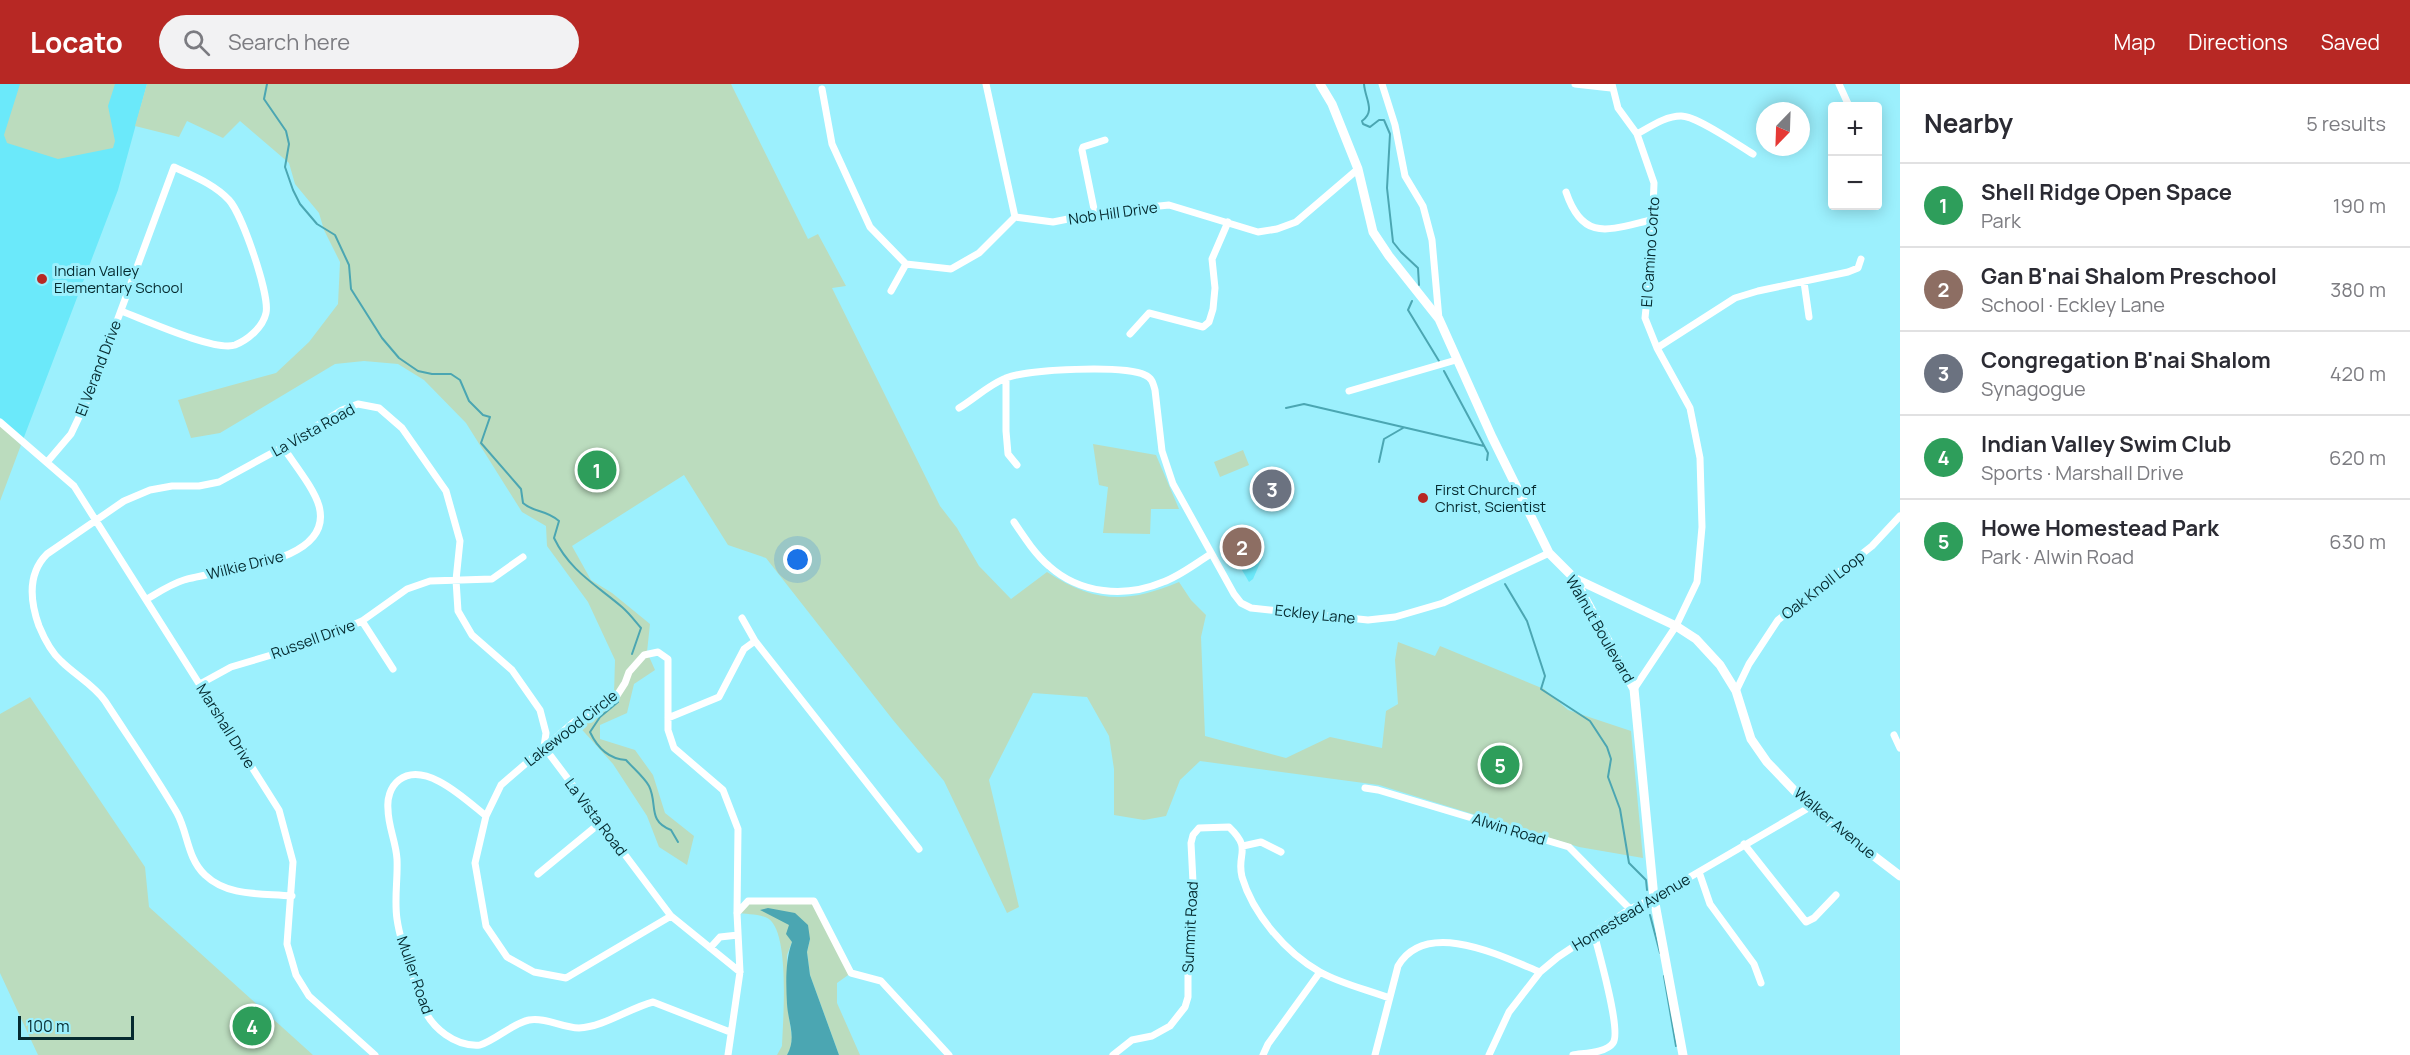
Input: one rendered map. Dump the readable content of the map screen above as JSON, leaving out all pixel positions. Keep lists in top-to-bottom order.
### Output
{
  "streets": {
    "street": [
      "Nob Hill Drive",
      "El Camino Corto",
      "El Verand Drive",
      "La Vista Road",
      "Wilkie Drive",
      "Oak Knoll Loop",
      "Eckley Lane",
      "Walnut Boulevard",
      "Russell Drive",
      "Marshall Drive",
      "Lakewood Circle",
      "Walker Avenue",
      "Alwin Road",
      "Homestead Avenue",
      "Summit Road",
      "Muller Road"
    ]
  },
  "crossings": [
    ["Nob Hill Drive", "Walnut Boulevard"],
    ["El Camino Corto", "Walnut Boulevard"],
    ["El Camino Corto", "Walker Avenue"],
    ["El Verand Drive", "Marshall Drive"],
    ["La Vista Road", "Wilkie Drive"],
    ["La Vista Road", "Russell Drive"],
    ["La Vista Road", "Marshall Drive"],
    ["La Vista Road", "Lakewood Circle"],
    ["Wilkie Drive", "Marshall Drive"],
    ["Oak Knoll Loop", "Walker Avenue"],
    ["Eckley Lane", "Walnut Boulevard"],
    ["Walnut Boulevard", "Walker Avenue"],
    ["Walnut Boulevard", "Homestead Avenue"],
    ["Russell Drive", "Marshall Drive"],
    ["Lakewood Circle", "Muller Road"],
    ["Walker Avenue", "Homestead Avenue"],
    ["Alwin Road", "Homestead Avenue"]
  ],
  "places": ["Indian Valley Elementary School", "First Church of Christ, Scientist"],
  "scale_bar": "100 m",
  "north": "bottom left",
  "page": {
    "header": "Locato",
    "search": "Search here",
    "nav": ["Map", "Directions", "Saved"],
    "heading": ["Nearby", "5 results"],
    "map_buttons": ["+", "−"],
    "list": [
      {
        "mark": "1",
        "name": "Shell Ridge Open Space",
        "note": "Park",
        "value": "190 m"
      },
      {
        "mark": "2",
        "name": "Gan B'nai Shalom Preschool",
        "note": "School · Eckley Lane",
        "value": "380 m"
      },
      {
        "mark": "3",
        "name": "Congregation B'nai Shalom",
        "note": "Synagogue",
        "value": "420 m"
      },
      {
        "mark": "4",
        "name": "Indian Valley Swim Club",
        "note": "Sports · Marshall Drive",
        "value": "620 m"
      },
      {
        "mark": "5",
        "name": "Howe Homestead Park",
        "note": "Park · Alwin Road",
        "value": "630 m"
      }
    ],
    "pins": [
      "1",
      "3",
      "2",
      "5",
      "4"
    ],
    "scale": "100 m"
  }
}
